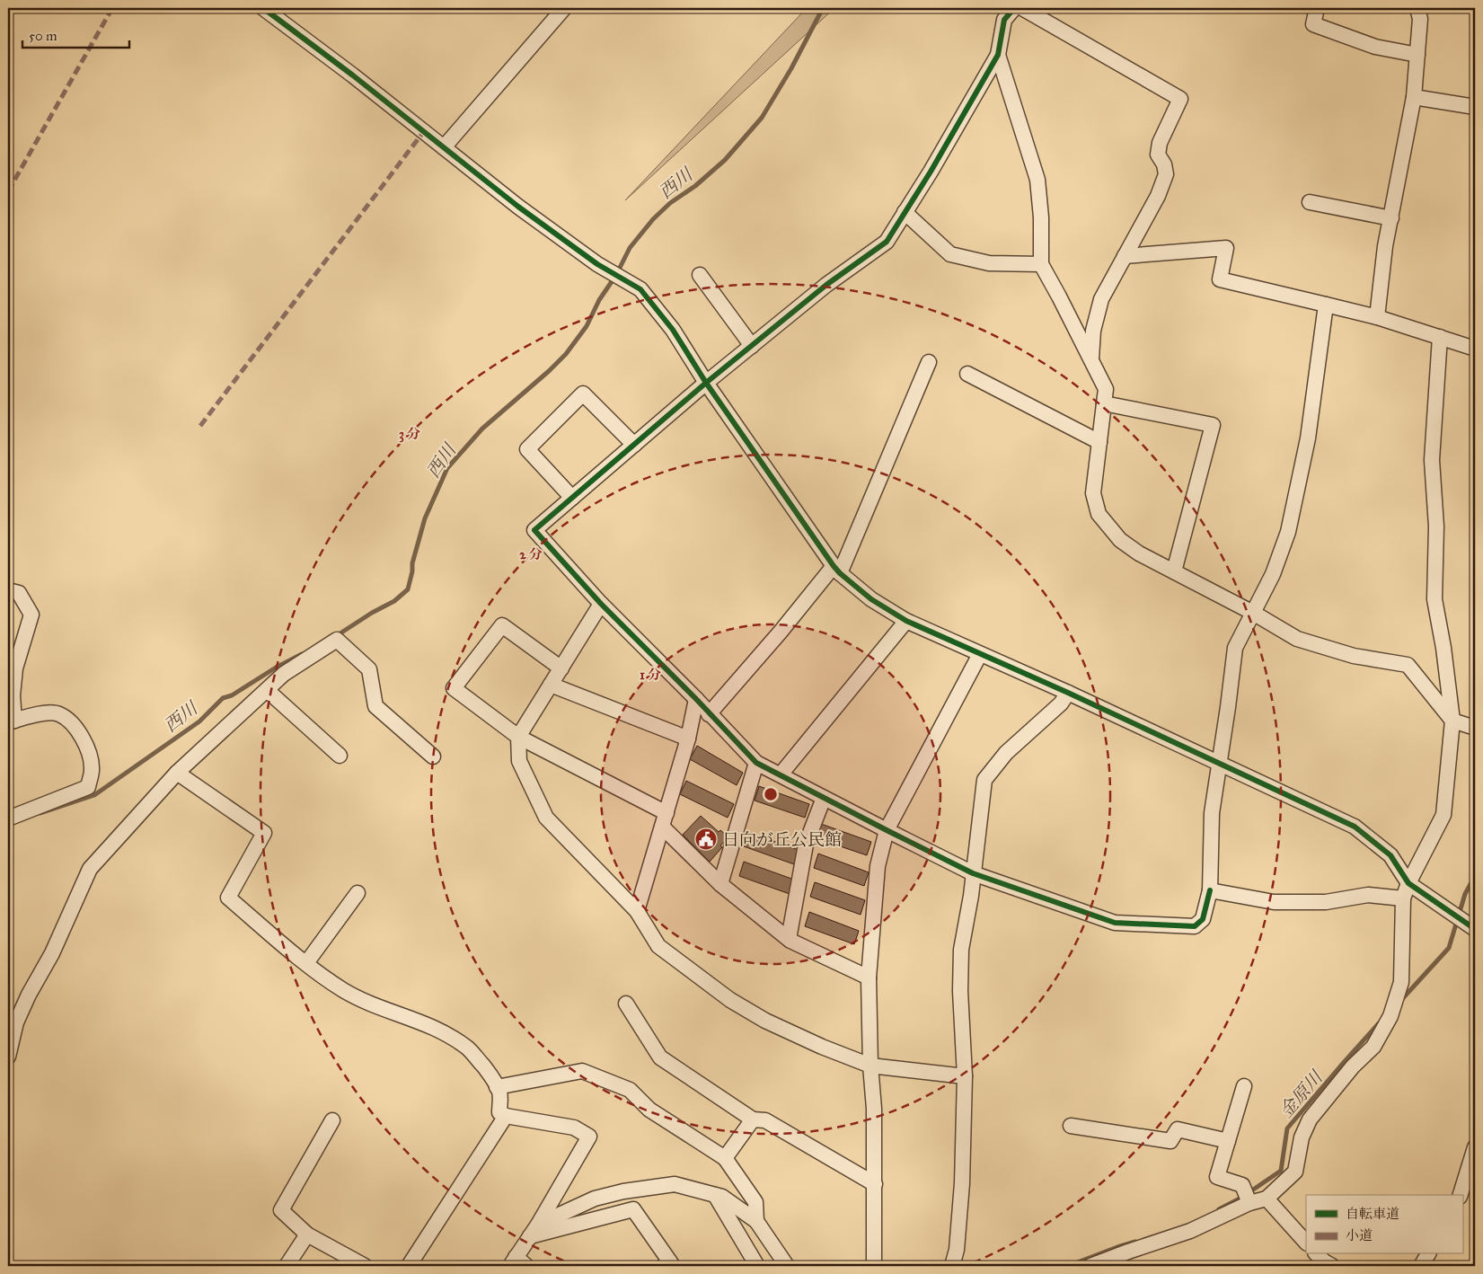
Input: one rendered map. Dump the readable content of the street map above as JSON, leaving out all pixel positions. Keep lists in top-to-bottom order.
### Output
{
  "water": ["西川", "金原川"],
  "places": {
    "public building": ["日向が丘公民館"]
  },
  "legend": ["自転車道", "小道"],
  "scale_bar": "50 m",
  "rings": ["3 分", "2 分", "1 分"]
}
